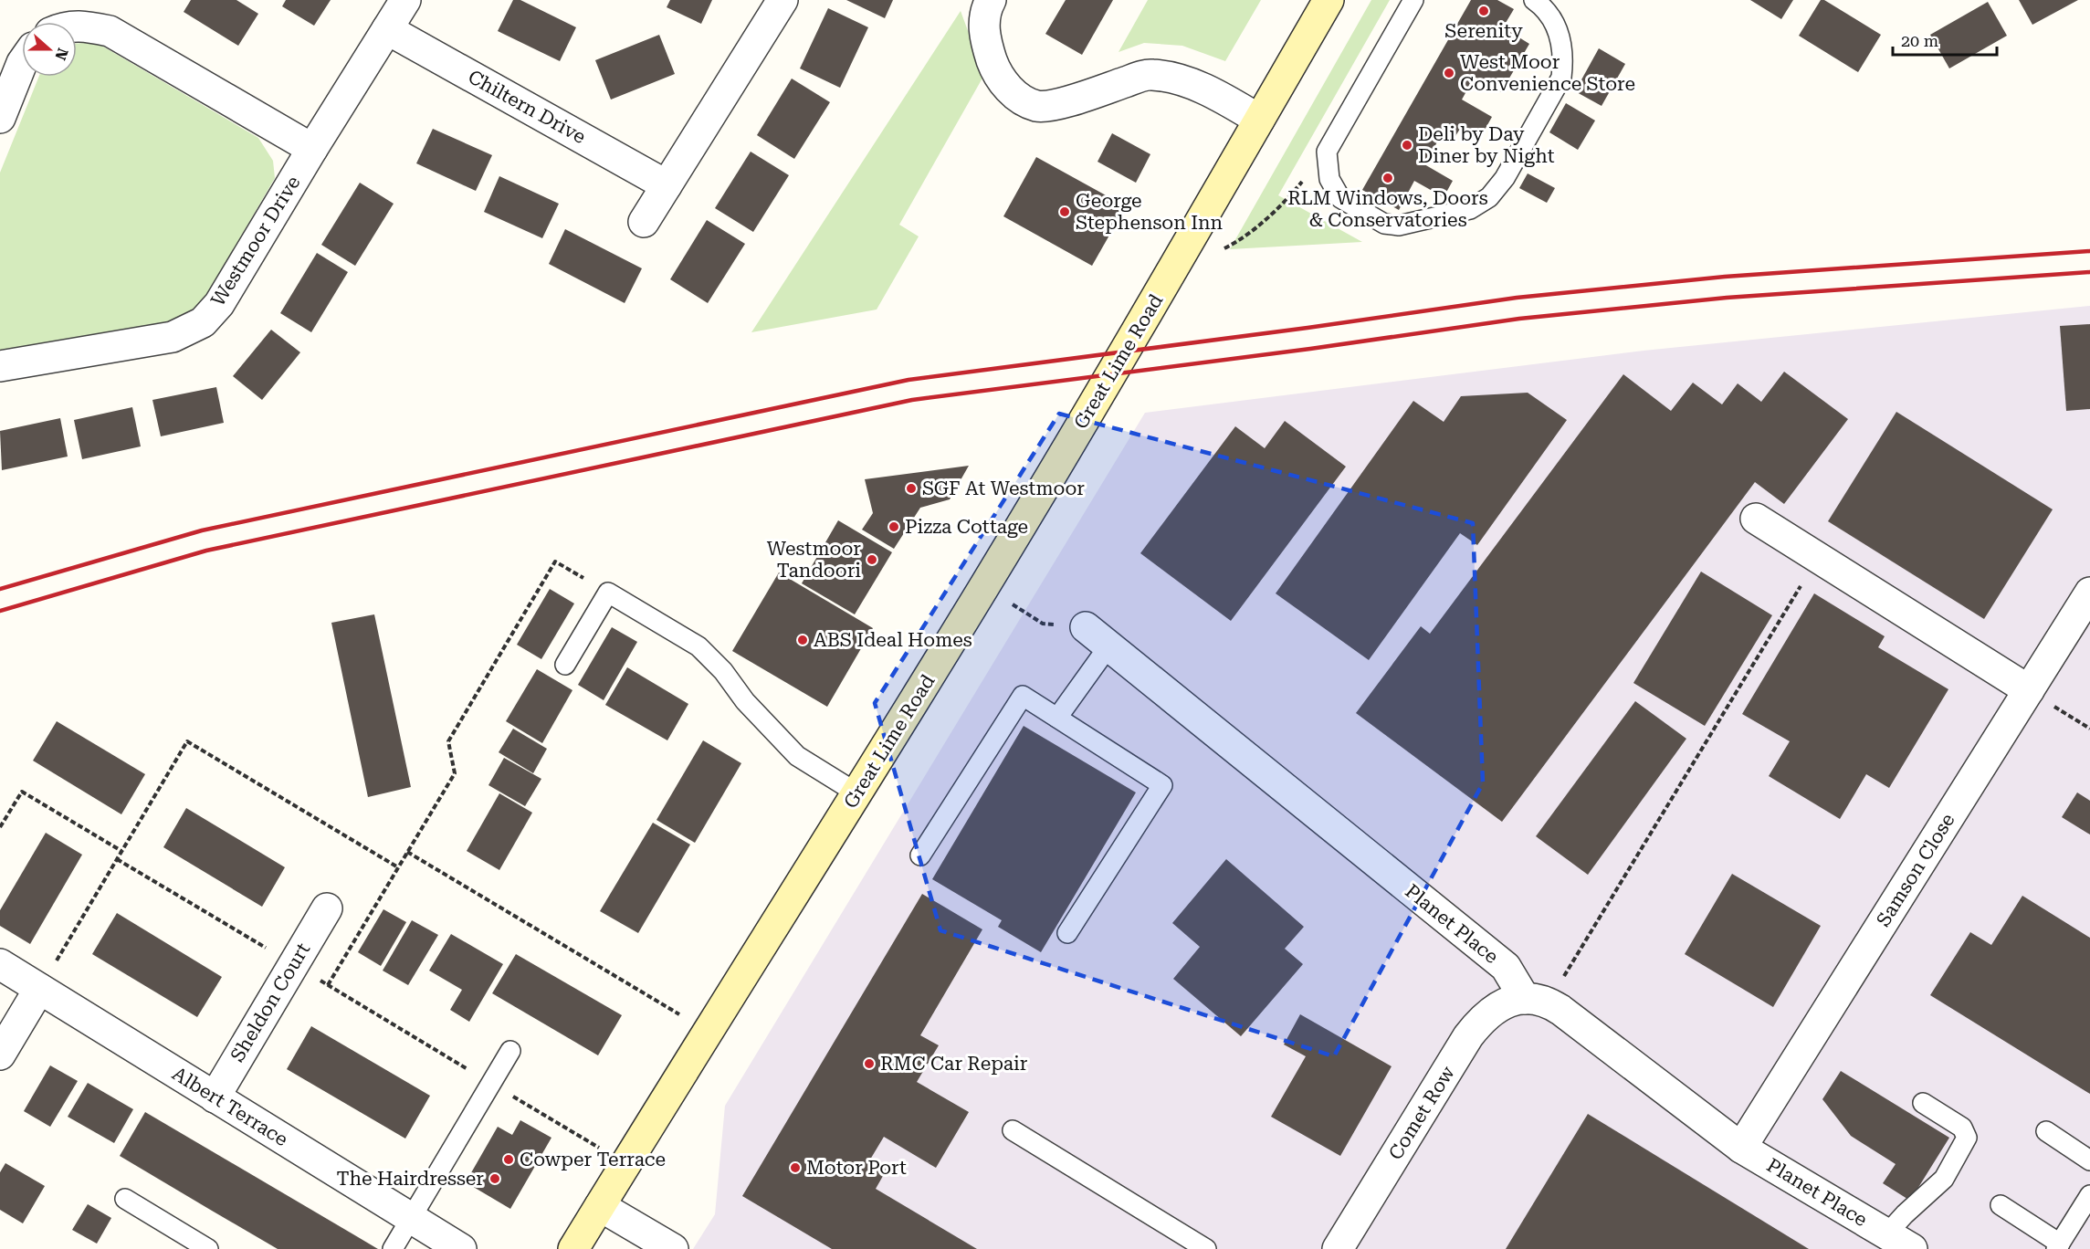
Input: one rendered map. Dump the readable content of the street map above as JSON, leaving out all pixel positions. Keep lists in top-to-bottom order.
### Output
{
  "streets": {
    "main road": ["Great Lime Road"],
    "street": [
      "Chiltern Drive",
      "Westmoor Drive",
      "Samson Close",
      "Planet Place",
      "Sheldon Court",
      "Albert Terrace",
      "Comet Row"
    ]
  },
  "crossings": [
    ["Chiltern Drive", "Westmoor Drive"],
    ["Samson Close", "Planet Place"],
    ["Planet Place", "Comet Row"],
    ["Sheldon Court", "Albert Terrace"]
  ],
  "places": [
    "Serenity",
    "West Moor Convenience Store",
    "Deli by Day Diner by Night",
    "RLM Windows, Doors & Conservatories",
    "George Stephenson Inn",
    "SGF At Westmoor",
    "Pizza Cottage",
    "Westmoor Tandoori",
    "ABS Ideal Homes",
    "RMC Car Repair",
    "Cowper Terrace",
    "Motor Port",
    "The Hairdresser"
  ],
  "scale_bar": "20 m",
  "north": "right"
}
